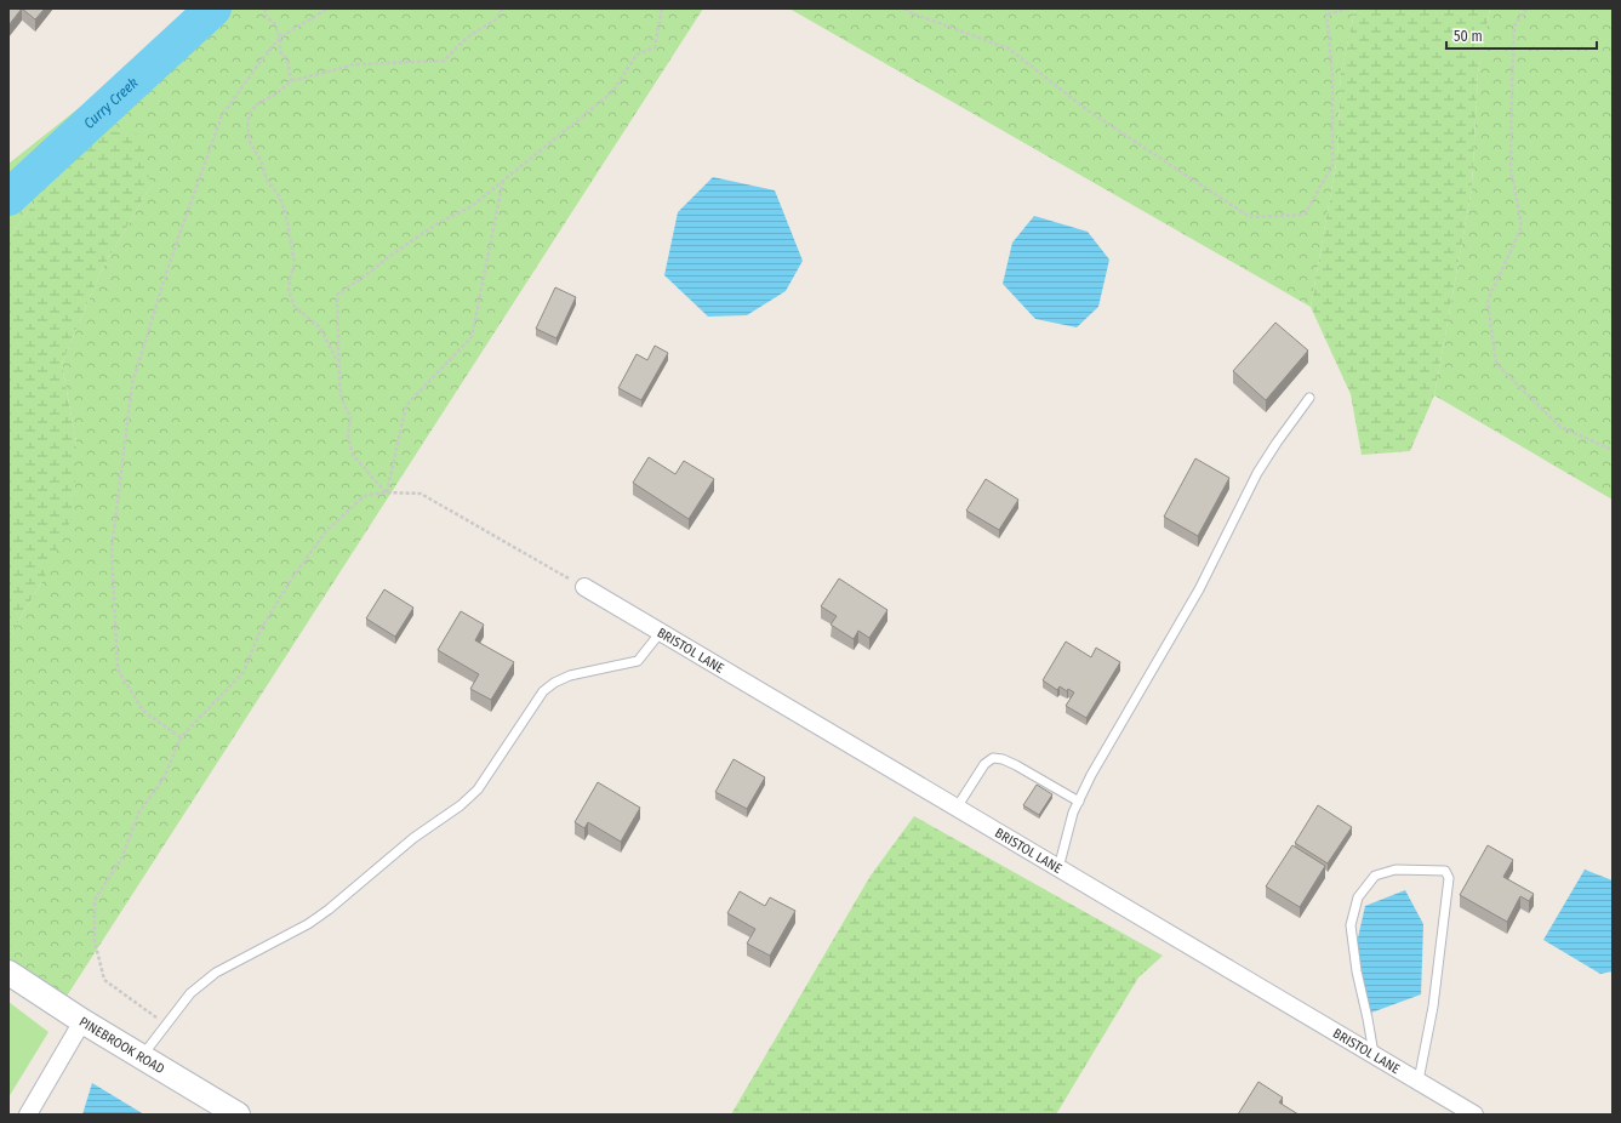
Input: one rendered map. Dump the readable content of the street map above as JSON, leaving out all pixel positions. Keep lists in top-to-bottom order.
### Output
{
  "streets": {
    "street": ["BRISTOL LANE", "PINEBROOK ROAD"]
  },
  "water": ["Curry Creek"],
  "scale_bar": "50 m"
}
